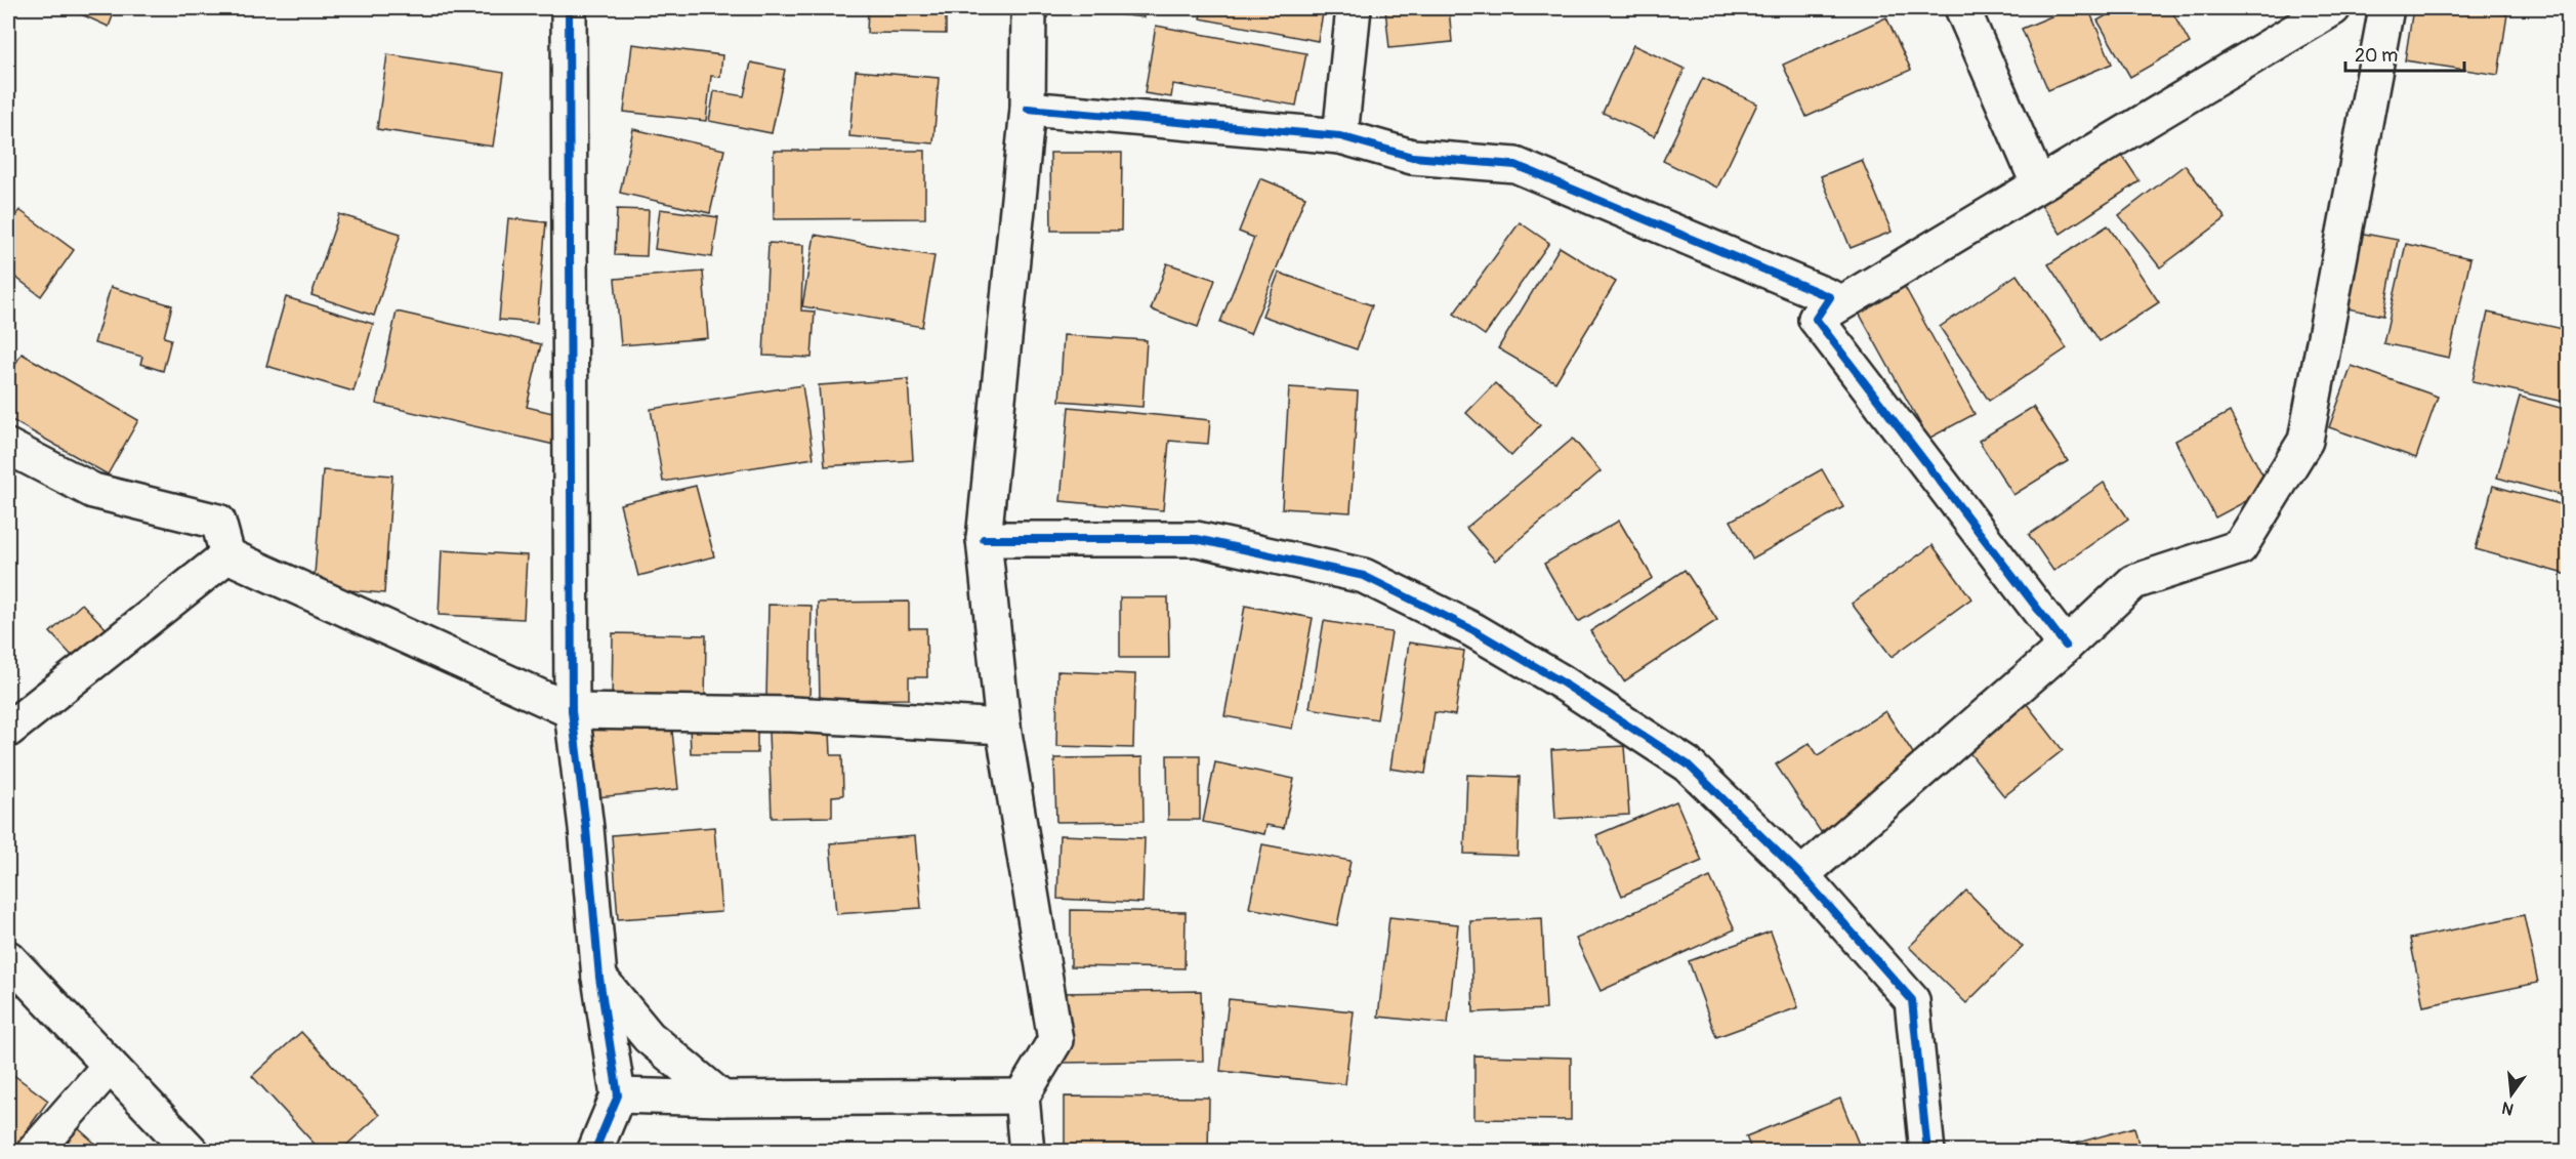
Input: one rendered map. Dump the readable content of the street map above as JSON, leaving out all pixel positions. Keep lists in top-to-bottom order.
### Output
{
  "scale_bar": "20 m",
  "north": "bottom"
}
